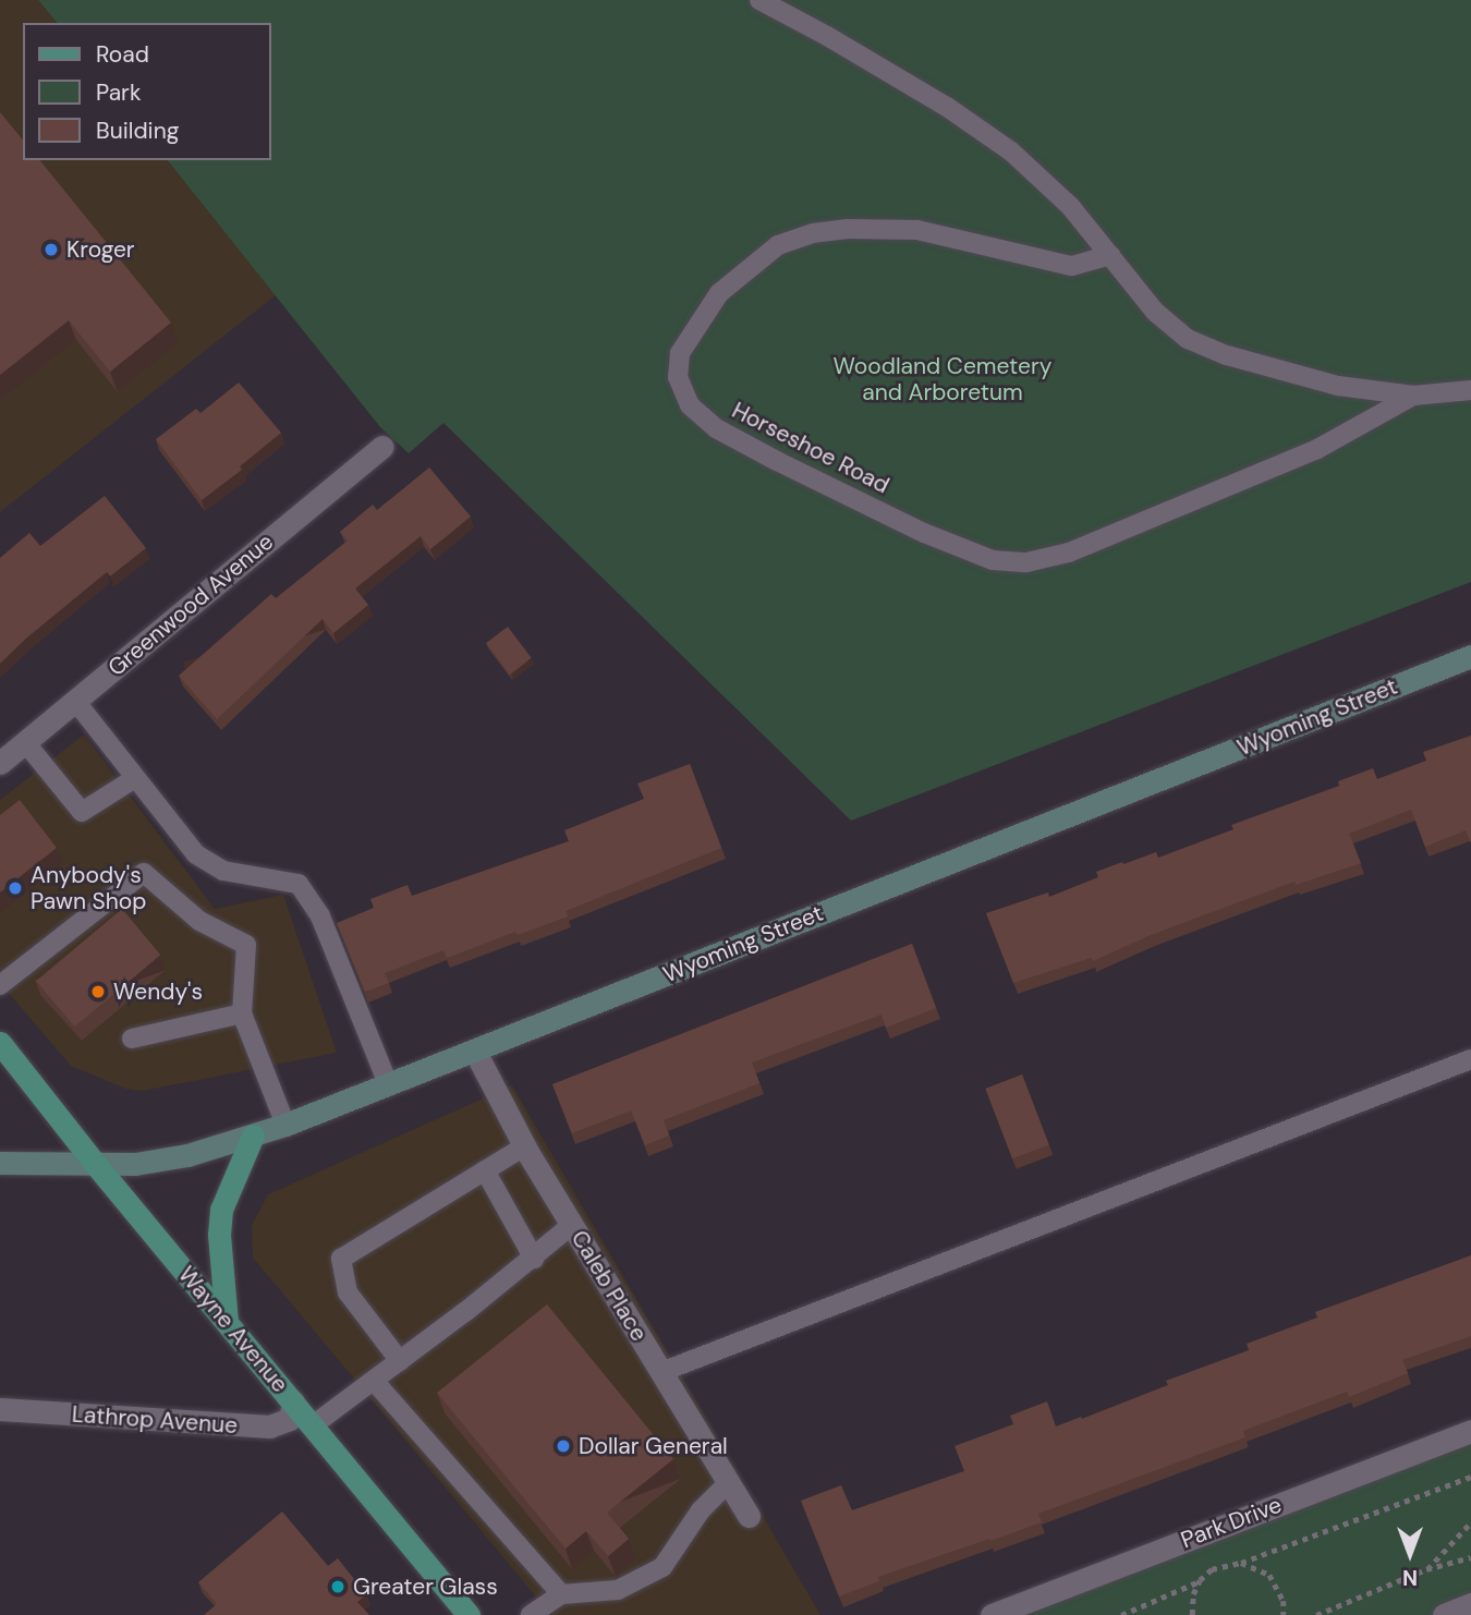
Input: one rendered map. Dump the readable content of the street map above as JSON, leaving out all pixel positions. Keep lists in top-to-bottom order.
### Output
{
  "streets": {
    "main road": ["Wayne Avenue"],
    "street": [
      "Greenwood Avenue",
      "Wyoming Street",
      "Caleb Place",
      "Lathrop Avenue",
      "Park Drive"
    ],
    "lane": ["Horseshoe Road"]
  },
  "crossings": [
    ["Wyoming Street", "Caleb Place"],
    ["Wyoming Street", "Wayne Avenue"],
    ["Wayne Avenue", "Lathrop Avenue"]
  ],
  "parks": ["Woodland Cemetery and Arboretum"],
  "places": [
    "Kroger",
    "Anybody's Pawn Shop",
    "Wendy's",
    "Dollar General",
    "Greater Glass"
  ],
  "legend": ["Road", "Park", "Building"],
  "north": "bottom"
}
